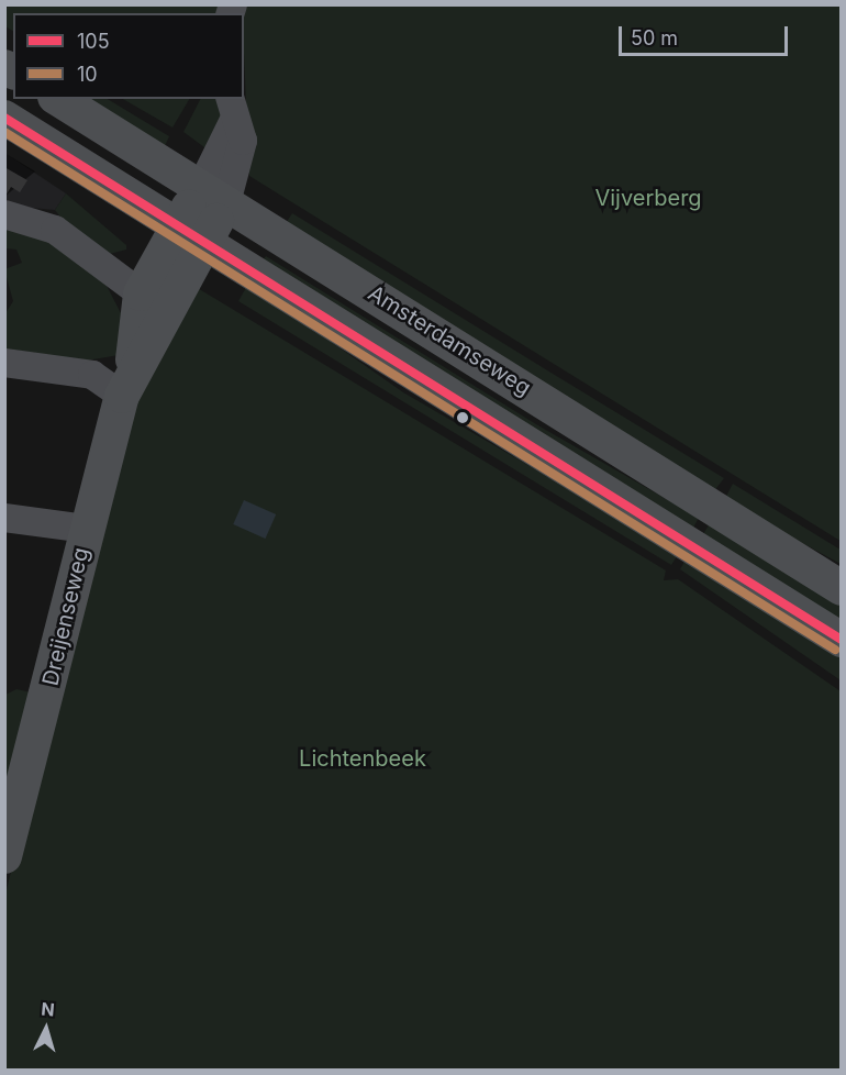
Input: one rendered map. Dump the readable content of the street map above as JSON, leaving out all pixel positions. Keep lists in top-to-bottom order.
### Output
{
  "streets": {
    "main road": ["Amsterdamseweg", "Dreijenseweg"]
  },
  "crossings": [
    ["Amsterdamseweg", "Dreijenseweg"]
  ],
  "parks": ["Vijverberg", "Lichtenbeek"],
  "lines": ["transit line 105", "transit line 10"],
  "legend": ["105", "10"],
  "scale_bar": "50 m",
  "north": "top"
}
